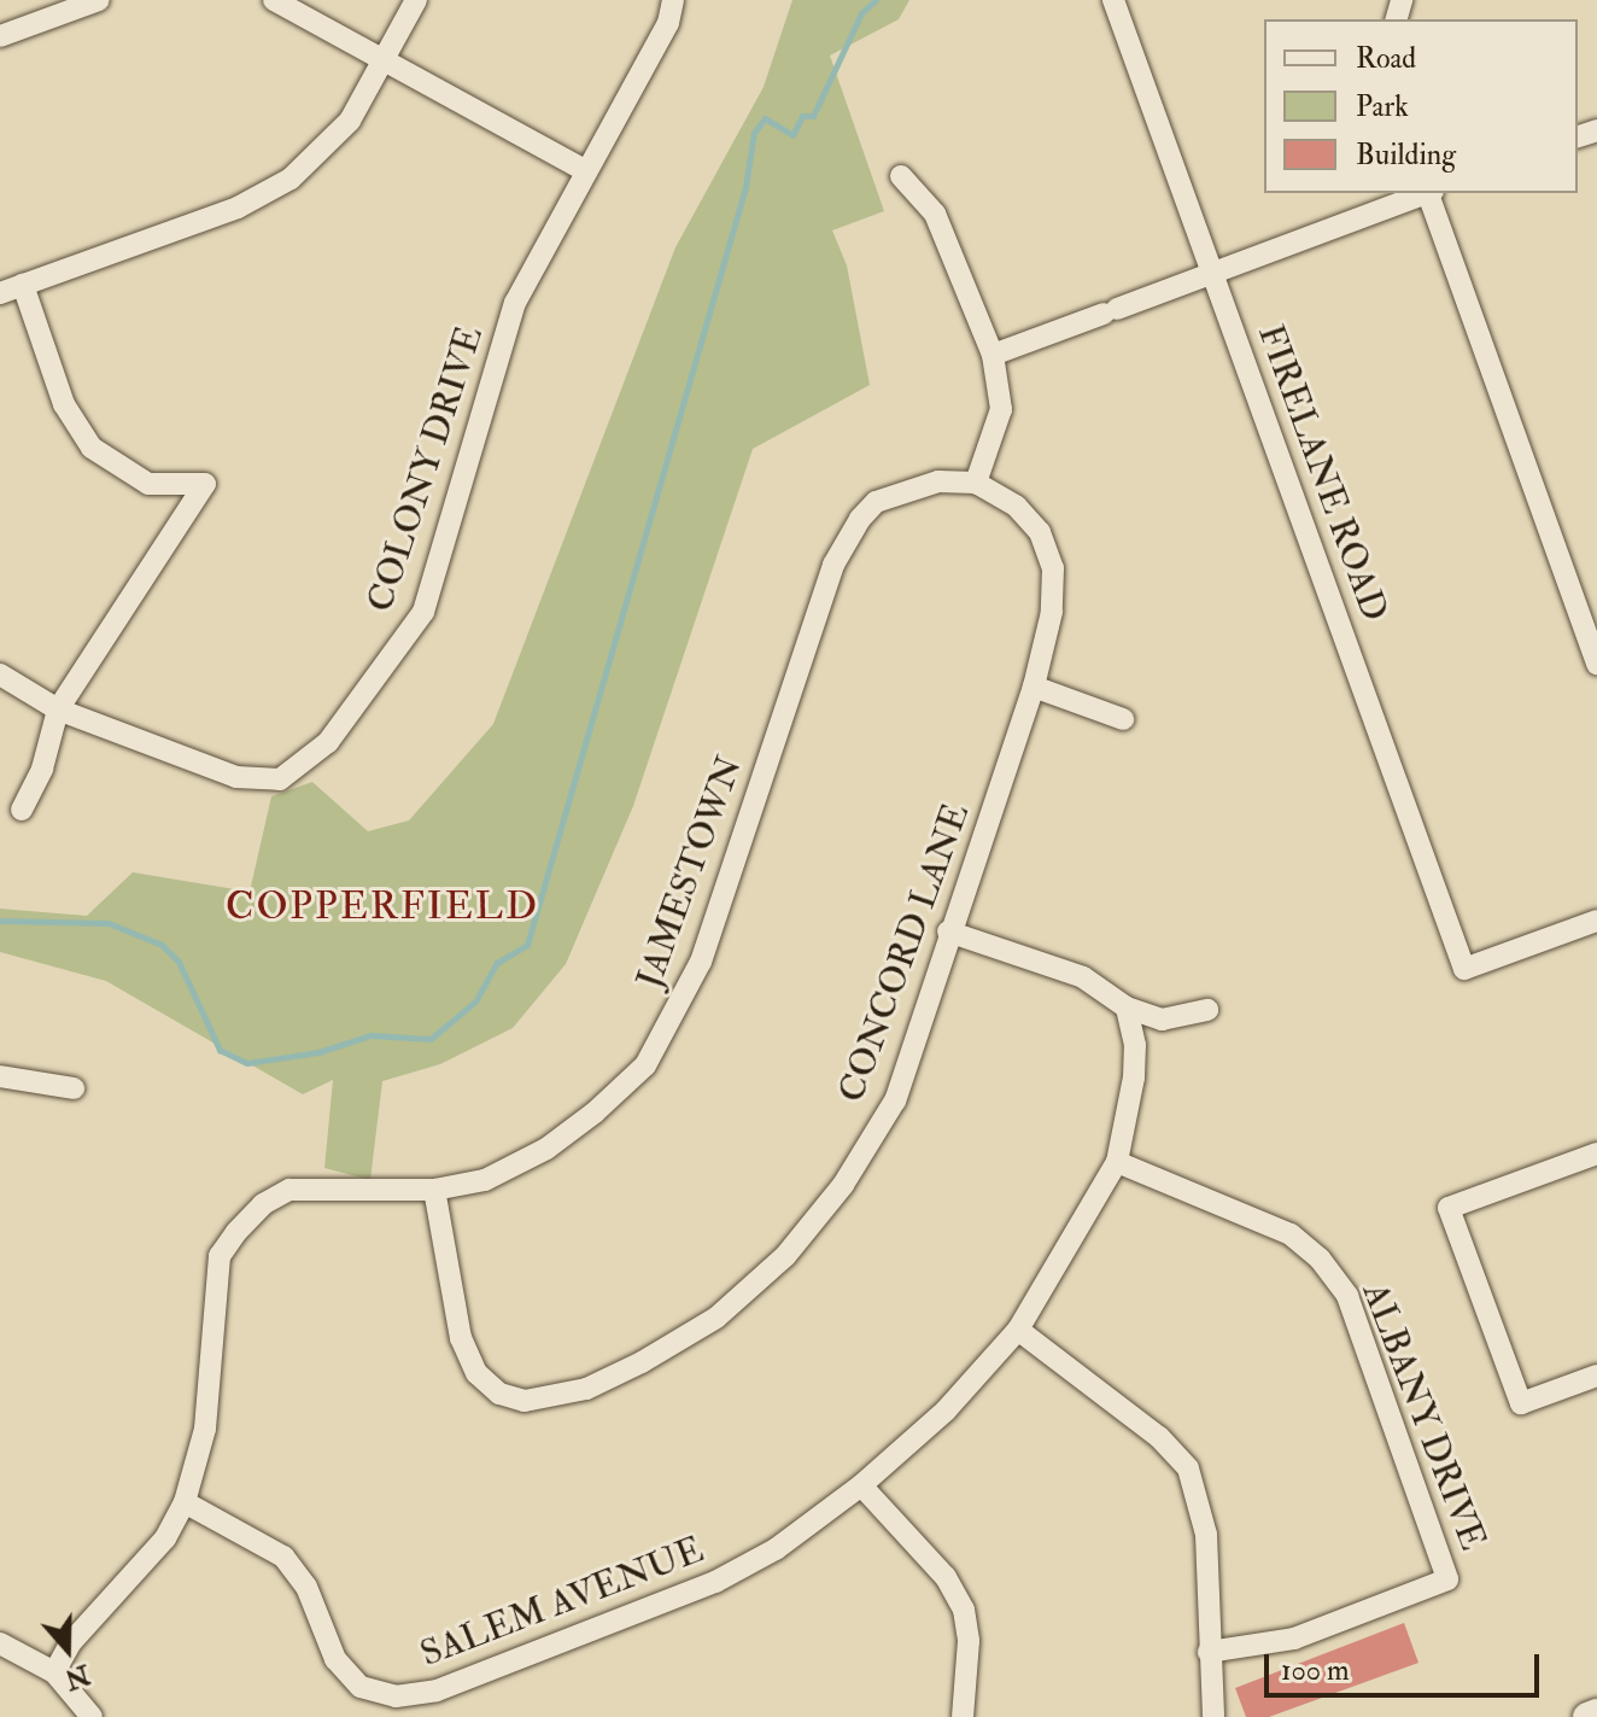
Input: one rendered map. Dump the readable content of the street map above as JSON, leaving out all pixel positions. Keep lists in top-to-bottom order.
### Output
{
  "streets": {
    "street": [
      "COLONY DRIVE",
      "FIRELANE ROAD",
      "JAMESTOWN",
      "CONCORD LANE",
      "ALBANY DRIVE",
      "SALEM AVENUE"
    ]
  },
  "crossings": [
    ["JAMESTOWN", "CONCORD LANE"],
    ["JAMESTOWN", "SALEM AVENUE"],
    ["ALBANY DRIVE", "SALEM AVENUE"]
  ],
  "districts": ["COPPERFIELD"],
  "legend": ["Road", "Park", "Building"],
  "scale_bar": "100 m",
  "north": "bottom"
}
